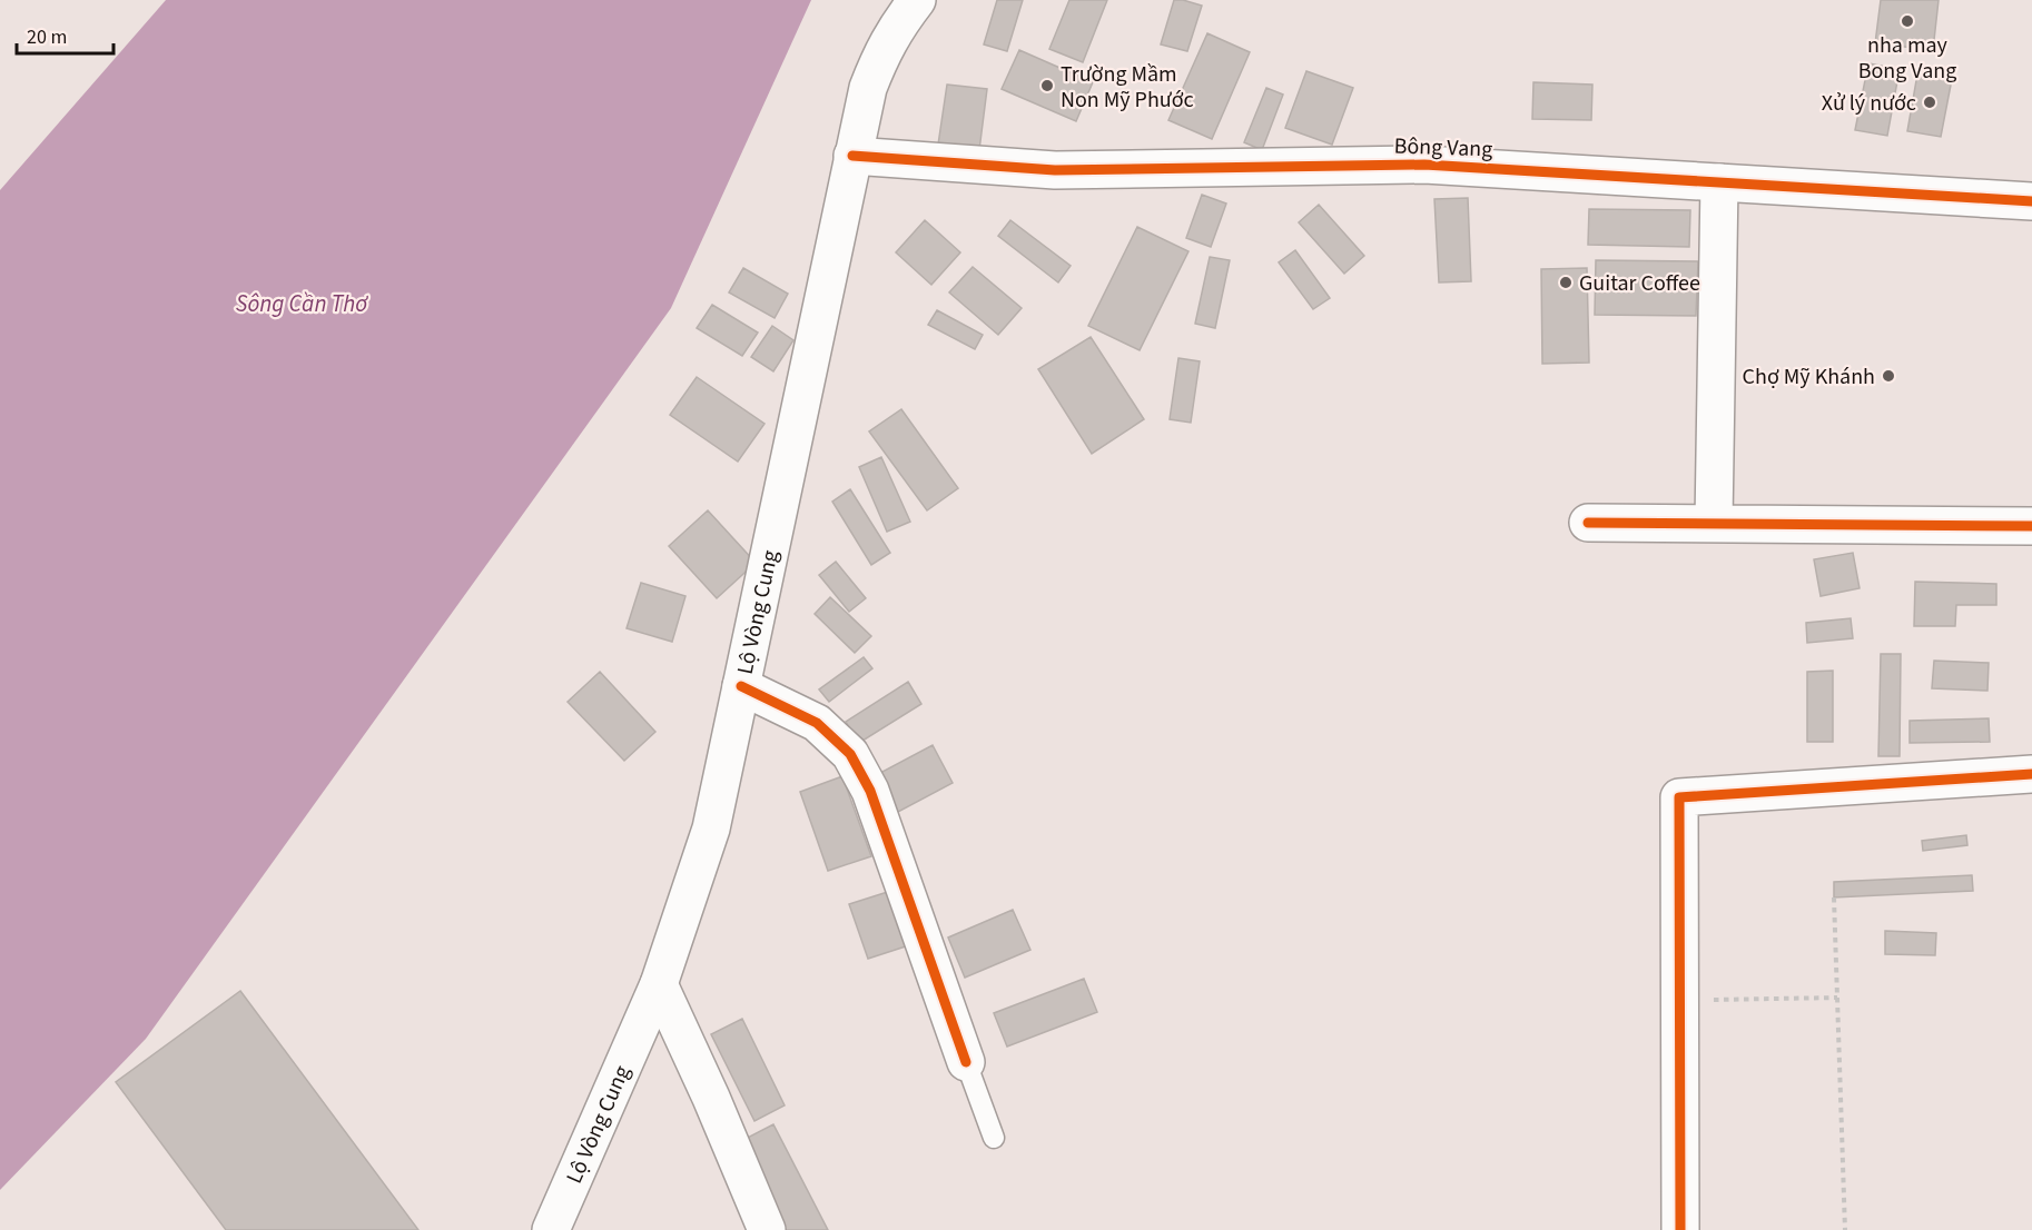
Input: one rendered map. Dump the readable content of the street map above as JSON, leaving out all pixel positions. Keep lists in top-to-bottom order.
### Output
{
  "streets": {
    "street": ["Bông Vang", "Lộ Vòng Cung"]
  },
  "crossings": [
    ["Bông Vang", "Lộ Vòng Cung"]
  ],
  "water": ["Sông Cần Thơ"],
  "places": [
    "nha may Bong Vang",
    "Trường Mầm Non Mỹ Phước",
    "Xử lý nước",
    "Guitar Coffee",
    "Chợ Mỹ Khánh"
  ],
  "scale_bar": "20 m"
}
